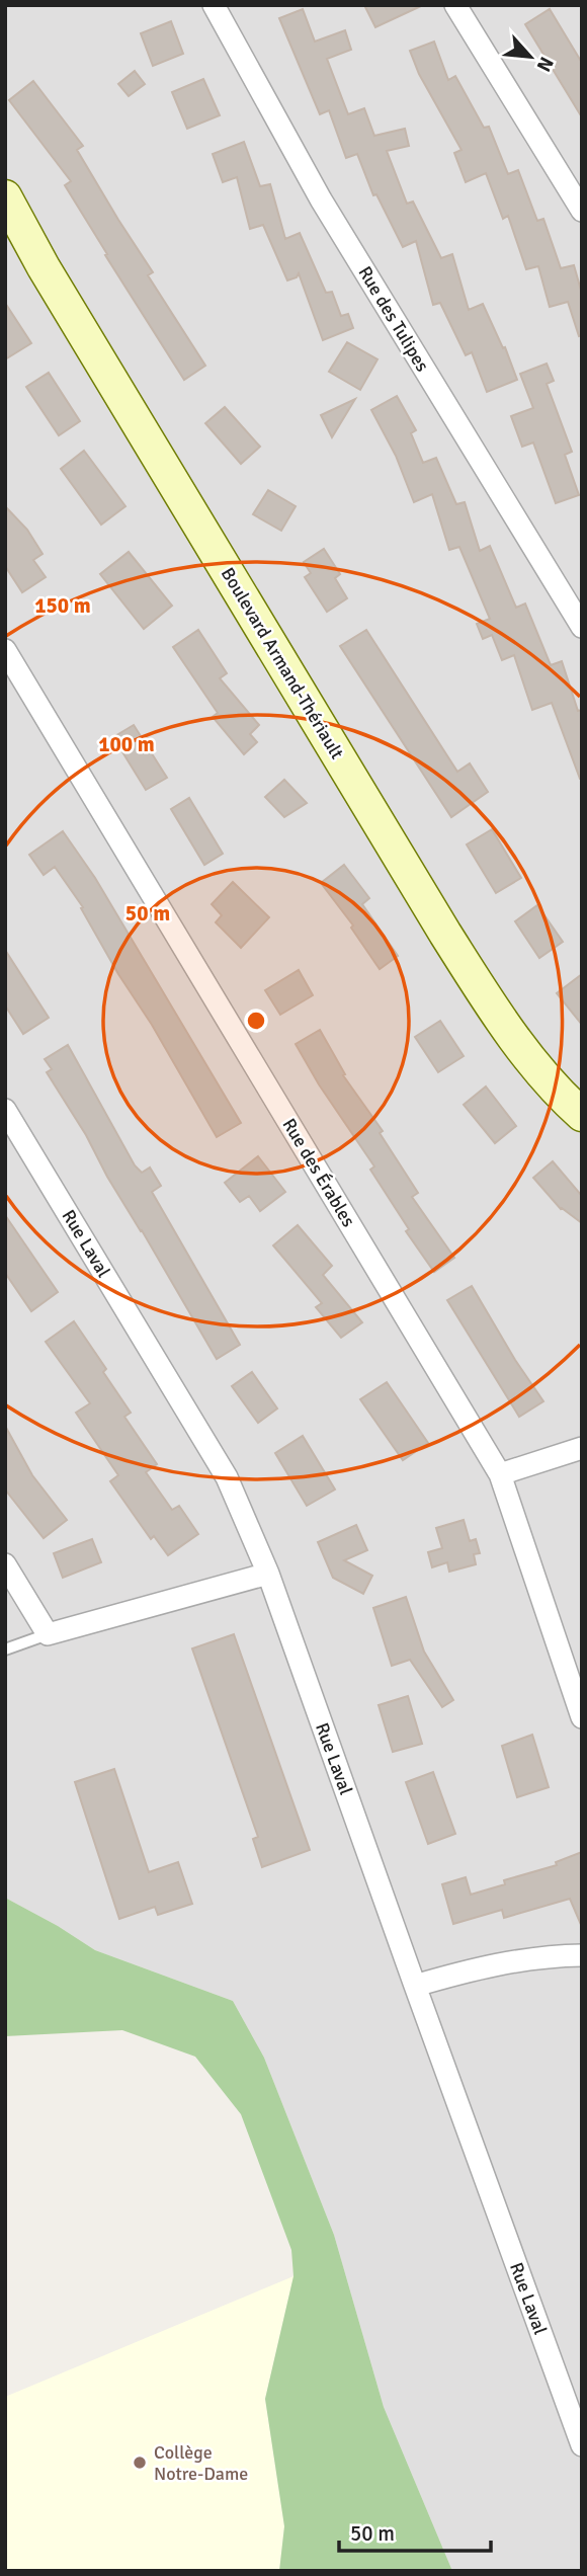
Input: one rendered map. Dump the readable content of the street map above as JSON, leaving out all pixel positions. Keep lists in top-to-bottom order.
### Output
{
  "streets": {
    "street": [
      "Rue des Tulipes",
      "Boulevard Armand-Thériault",
      "Rue des Érables",
      "Rue Laval"
    ]
  },
  "places": ["Collège Notre-Dame"],
  "scale_bar": "50 m",
  "north": "bottom right",
  "rings": ["150 m", "100 m", "50 m"]
}
